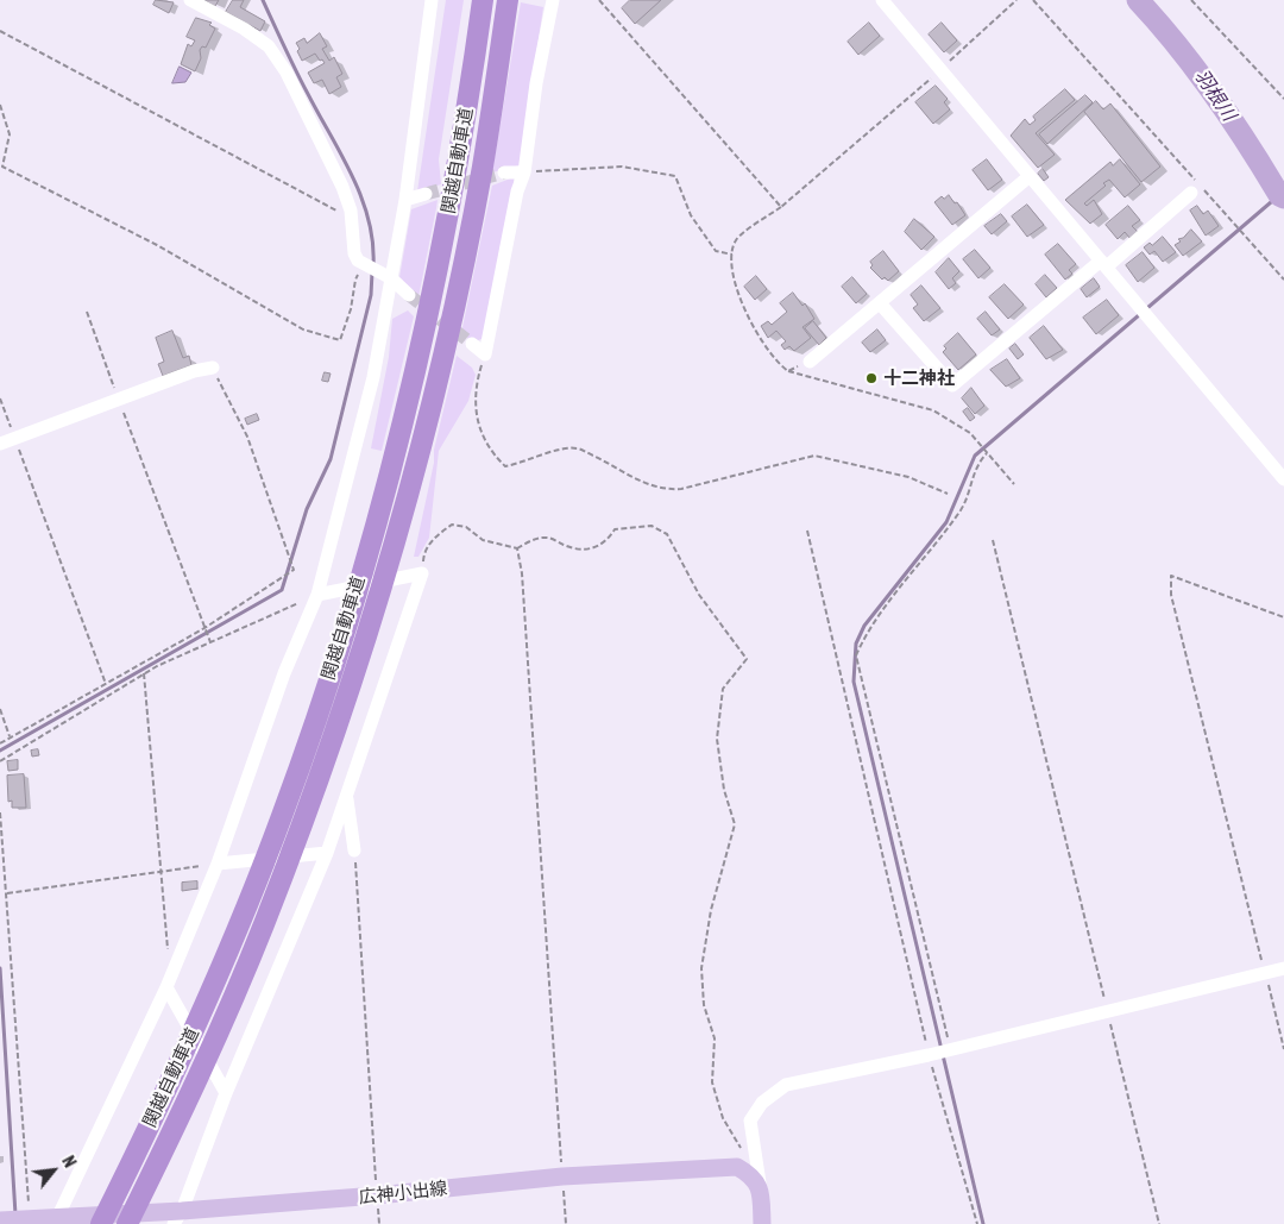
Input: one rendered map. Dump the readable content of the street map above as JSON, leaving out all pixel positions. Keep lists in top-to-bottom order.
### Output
{
  "streets": {
    "highway": ["関越自動車道"],
    "main road": ["広神小出線"]
  },
  "water": ["羽根川"],
  "places": ["十二神社"],
  "north": "top right"
}
